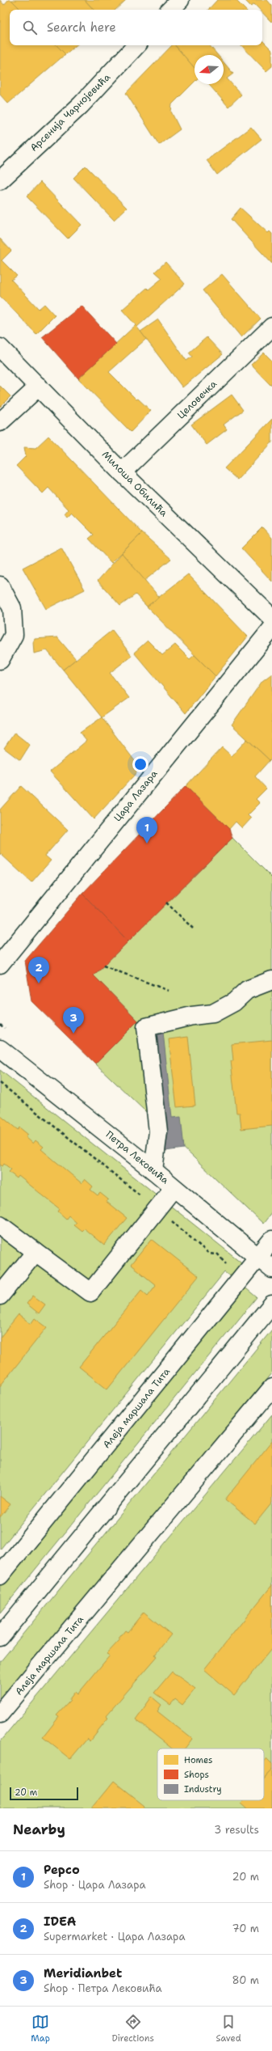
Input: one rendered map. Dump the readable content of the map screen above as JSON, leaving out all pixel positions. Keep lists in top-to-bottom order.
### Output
{
  "streets": {
    "street": [
      "Арсенија Чарнојевића",
      "Целовечка",
      "Милоша Обилића",
      "Цара Лазара",
      "Петра Лековића",
      "Алеја маршала Тита"
    ]
  },
  "crossings": [
    ["Целовечка", "Милоша Обилића"],
    ["Петра Лековића", "Алеја маршала Тита"]
  ],
  "legend": ["Homes", "Shops", "Industry"],
  "scale_bar": "20 m",
  "north": "left",
  "page": {
    "search": "Search here",
    "pins": ["1", "2", "3"],
    "scale": "20 m",
    "heading": ["Nearby", "3 results"],
    "list": [
      {
        "mark": "1",
        "name": "Pepco",
        "note": "Shop · Цара Лазара",
        "value": "20 m"
      },
      {
        "mark": "2",
        "name": "IDEA",
        "note": "Supermarket · Цара Лазара",
        "value": "70 m"
      },
      {
        "mark": "3",
        "name": "Meridianbet",
        "note": "Shop · Петра Лековића",
        "value": "80 m"
      }
    ],
    "nav": ["Map", "Directions", "Saved"]
  }
}
